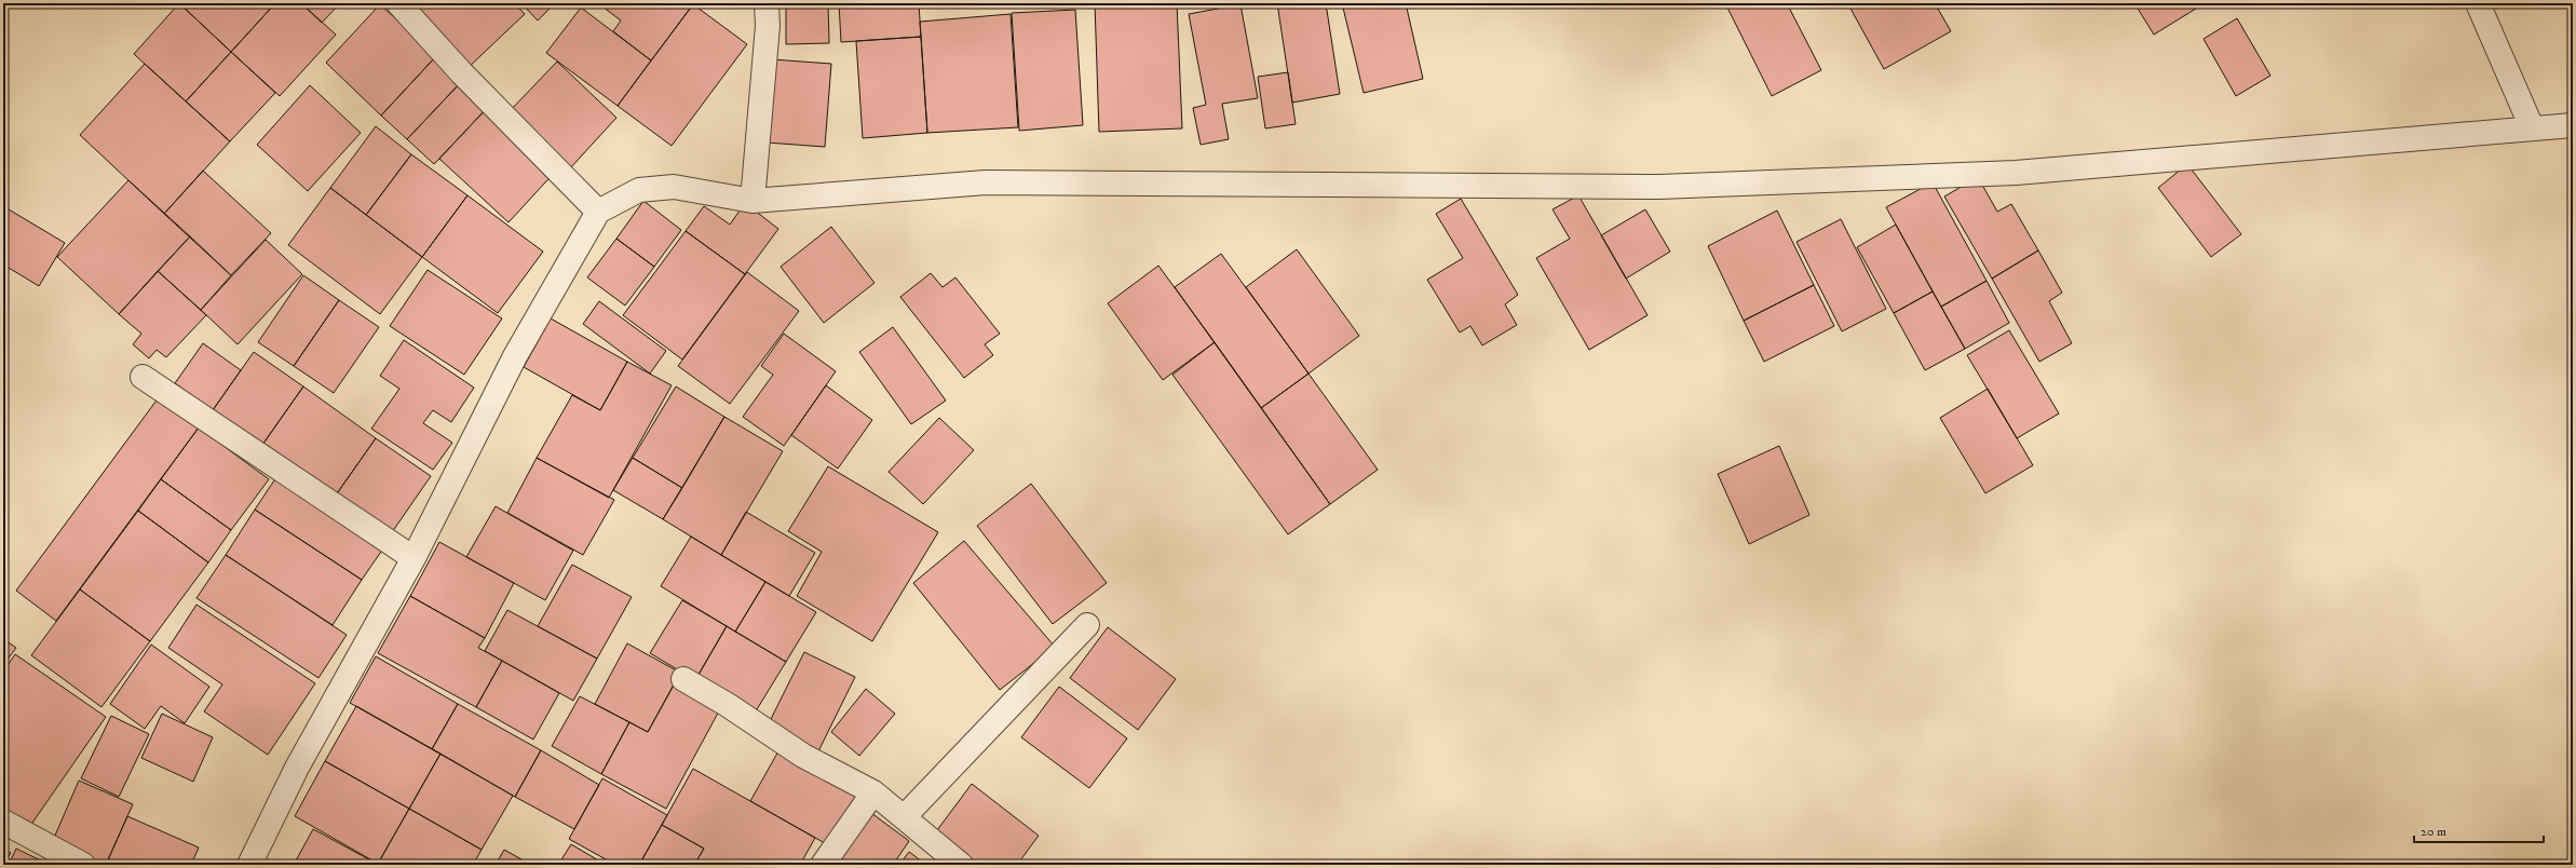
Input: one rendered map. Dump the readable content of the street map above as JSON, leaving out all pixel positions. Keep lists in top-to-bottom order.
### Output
{
  "scale_bar": "20 m"
}
